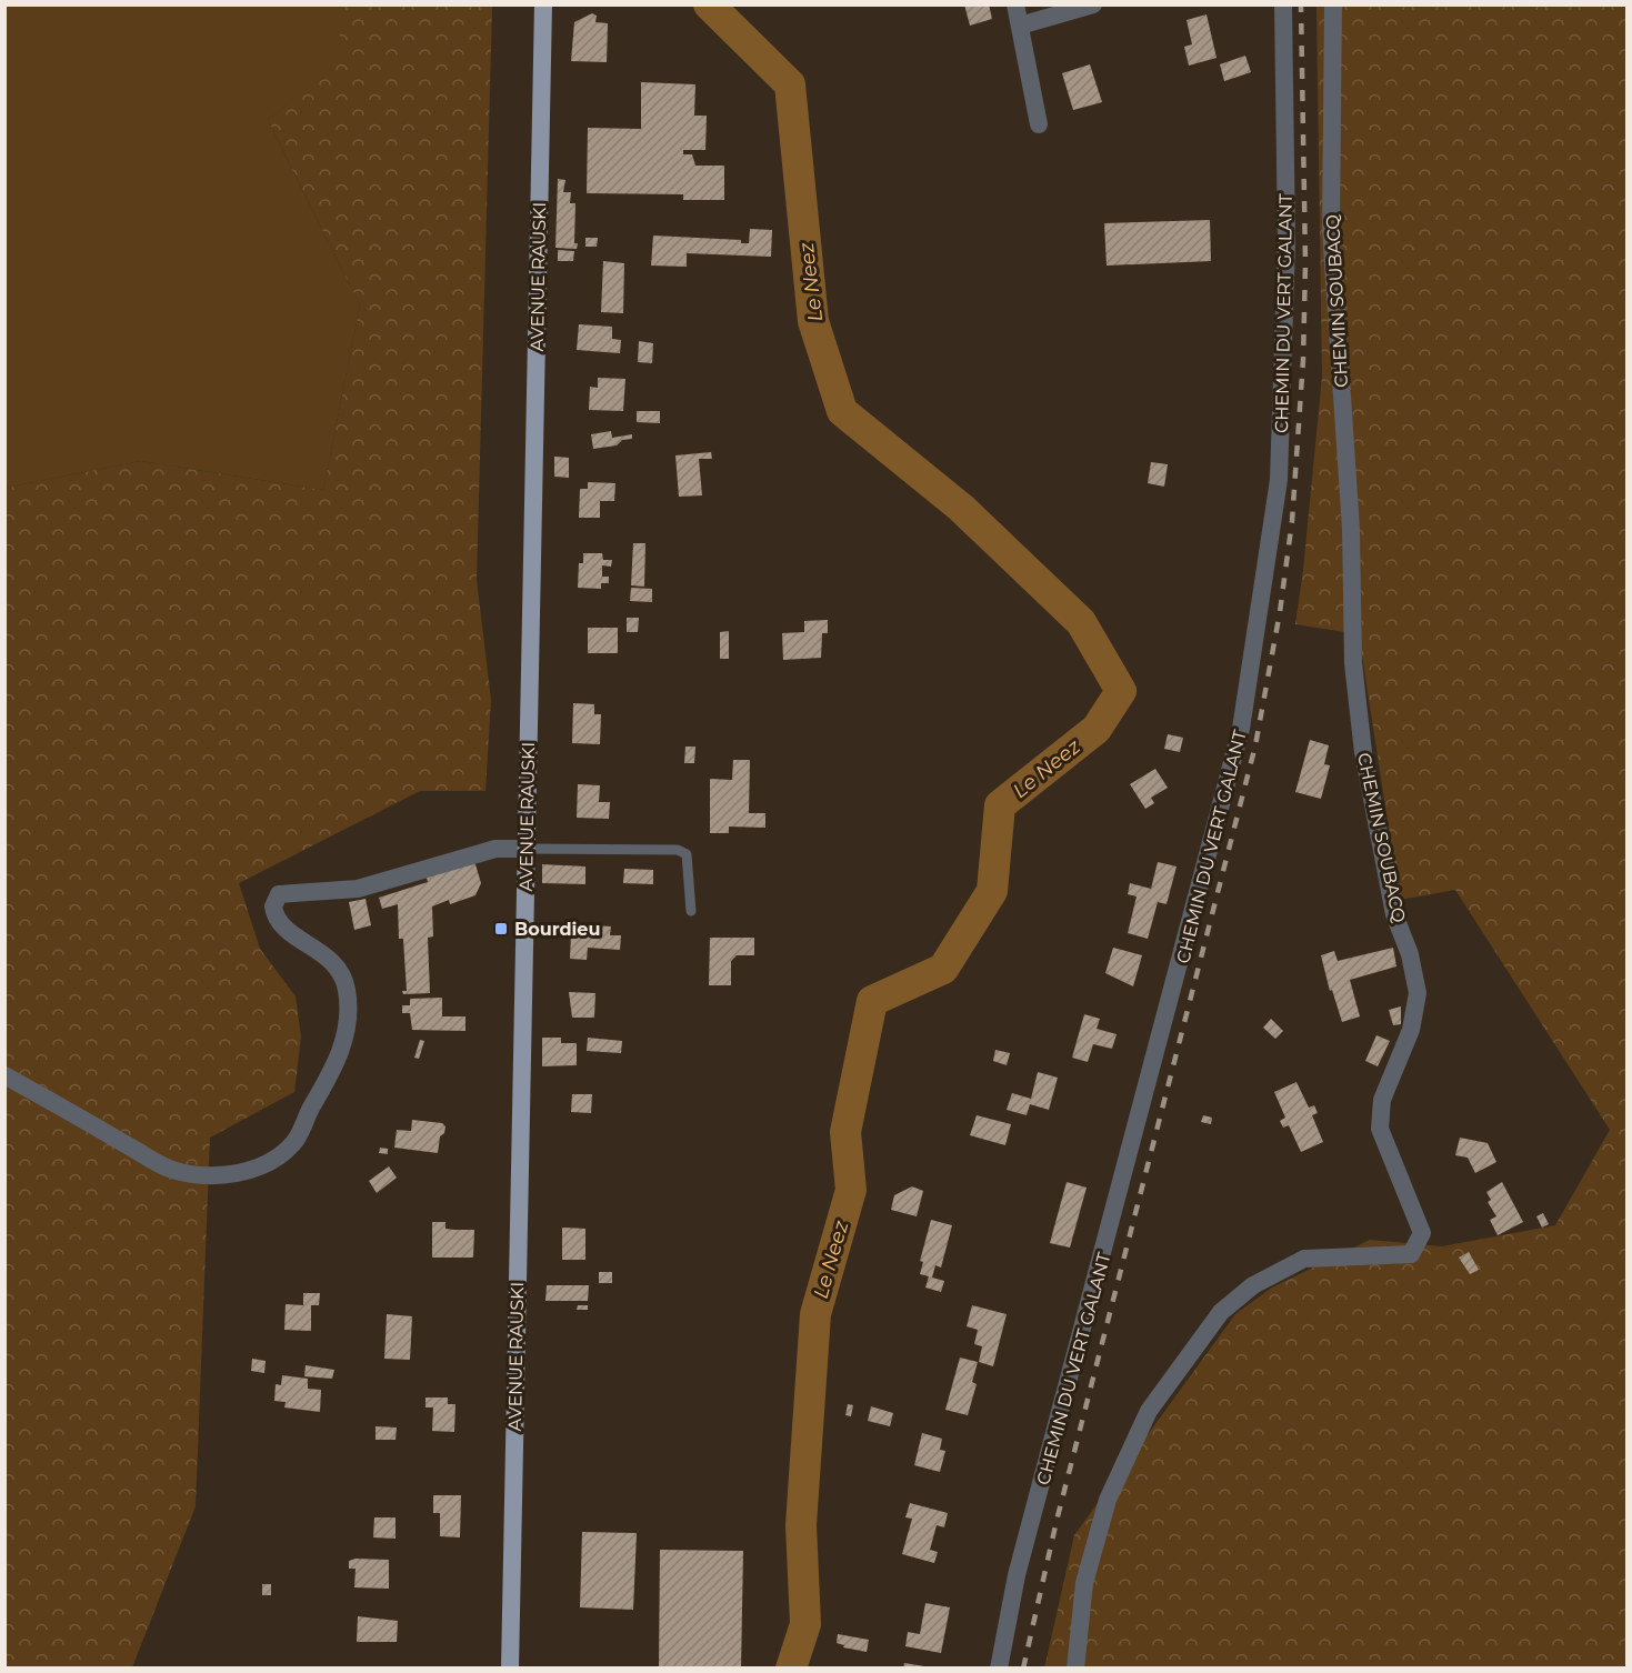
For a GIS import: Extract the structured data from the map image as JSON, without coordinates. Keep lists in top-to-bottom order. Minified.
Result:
{"streets":{"main road":["AVENUE RAUSKI"],"street":["CHEMIN SOUBACQ","CHEMIN DU VERT GALANT"]},"water":["Le Neez"],"places":{"transit":["Bourdieu"]}}
